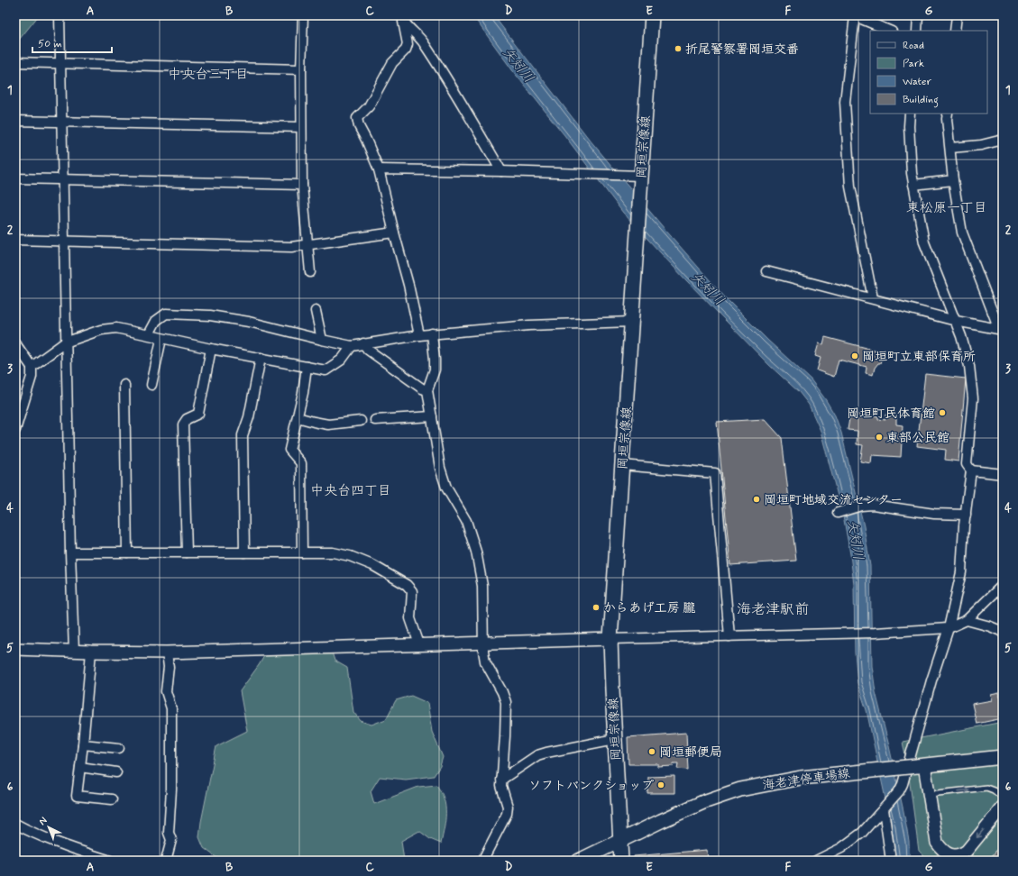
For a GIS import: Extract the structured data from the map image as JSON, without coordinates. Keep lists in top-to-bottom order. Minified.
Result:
{"streets":{"main road":["岡垣宗像線","海老津停車場線"]},"crossings":[["岡垣宗像線","海老津停車場線"]],"districts":["中央台三丁目","東松原一丁目","中央台四丁目","海老津駅前"],"water":["矢矧川"],"places":["折尾警察署岡垣交番","岡垣町立東部保育所","岡垣町民体育館","東部公民館","岡垣町地域交流センター","からあげ工房 朧","岡垣郵便局","ソフトバンクショップ"],"legend":["Road","Park","Water","Building"],"scale_bar":"50 m","north":"top left","grid":{"columns":["A","B","C","D","E","F","G"],"rows":["1","2","3","4","5","6"]}}
